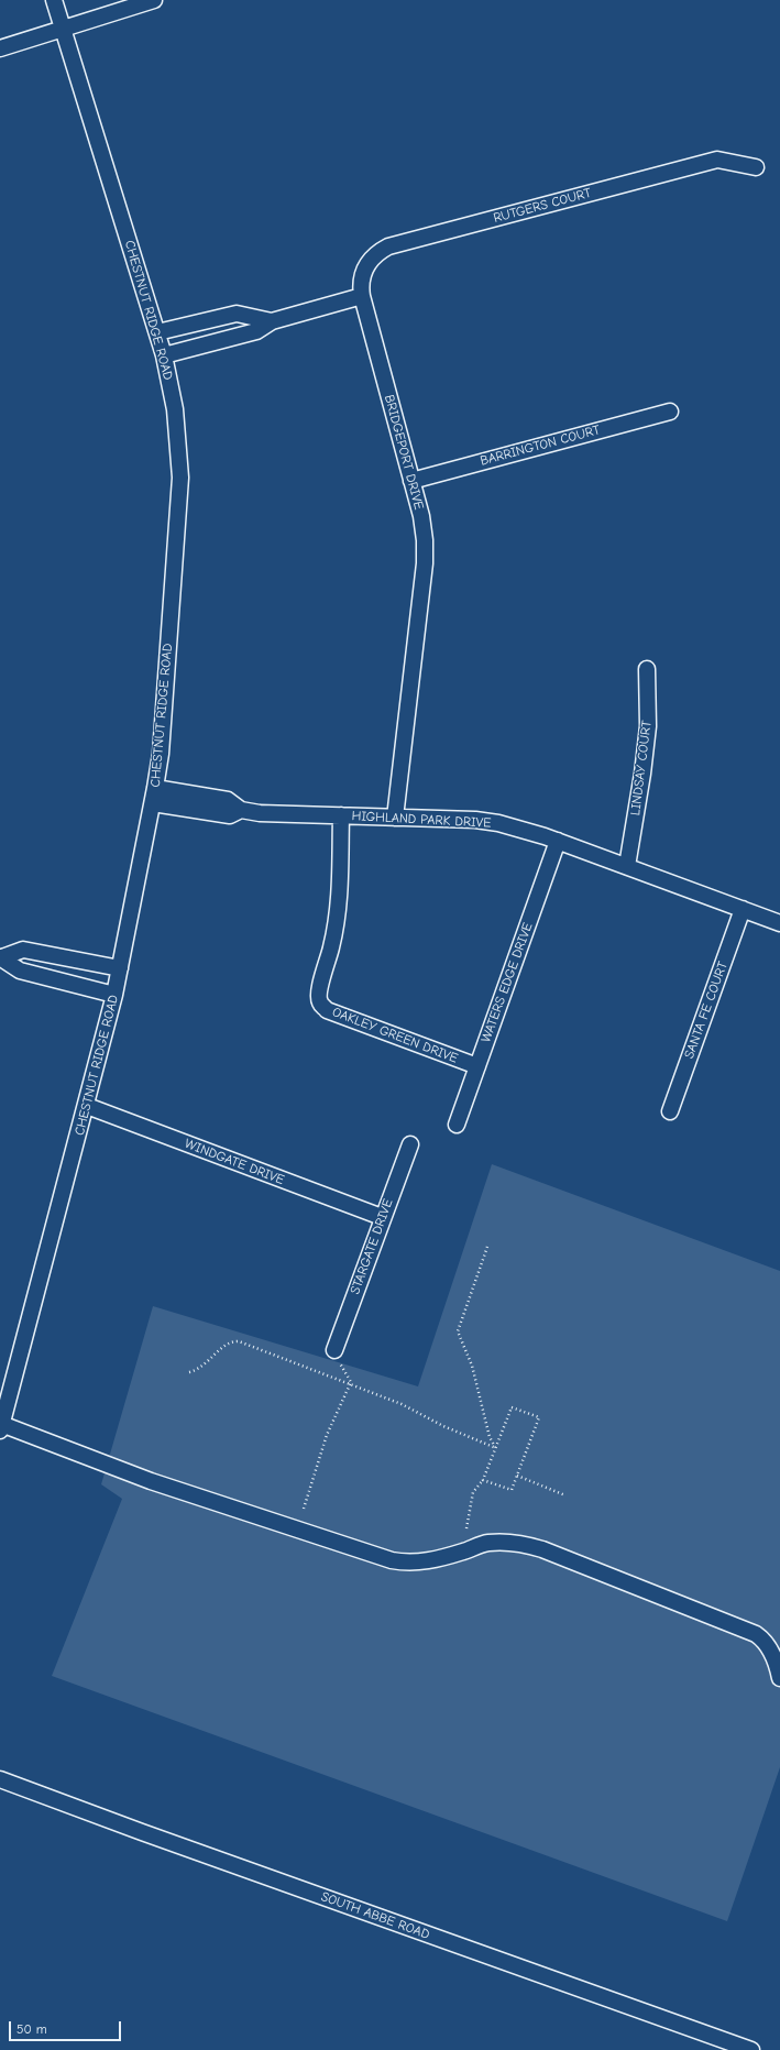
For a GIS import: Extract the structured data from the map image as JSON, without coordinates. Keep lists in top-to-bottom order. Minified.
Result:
{"streets":{"street":["RUTGERS COURT","CHESTNUT RIDGE ROAD","BARRINGTON COURT","BRIDGEPORT DRIVE","LINDSAY COURT","HIGHLAND PARK DRIVE","WATERS EDGE DRIVE","SANTA FE COURT","OAKLEY GREEN DRIVE","WINDGATE DRIVE","STARGATE DRIVE","SOUTH ABBE ROAD"]},"crossings":[["RUTGERS COURT","BRIDGEPORT DRIVE"],["CHESTNUT RIDGE ROAD","HIGHLAND PARK DRIVE"],["CHESTNUT RIDGE ROAD","WINDGATE DRIVE"],["BARRINGTON COURT","BRIDGEPORT DRIVE"],["BRIDGEPORT DRIVE","HIGHLAND PARK DRIVE"],["LINDSAY COURT","HIGHLAND PARK DRIVE"],["HIGHLAND PARK DRIVE","WATERS EDGE DRIVE"],["HIGHLAND PARK DRIVE","SANTA FE COURT"],["HIGHLAND PARK DRIVE","OAKLEY GREEN DRIVE"],["WATERS EDGE DRIVE","OAKLEY GREEN DRIVE"],["WINDGATE DRIVE","STARGATE DRIVE"]],"scale_bar":"50 m"}
